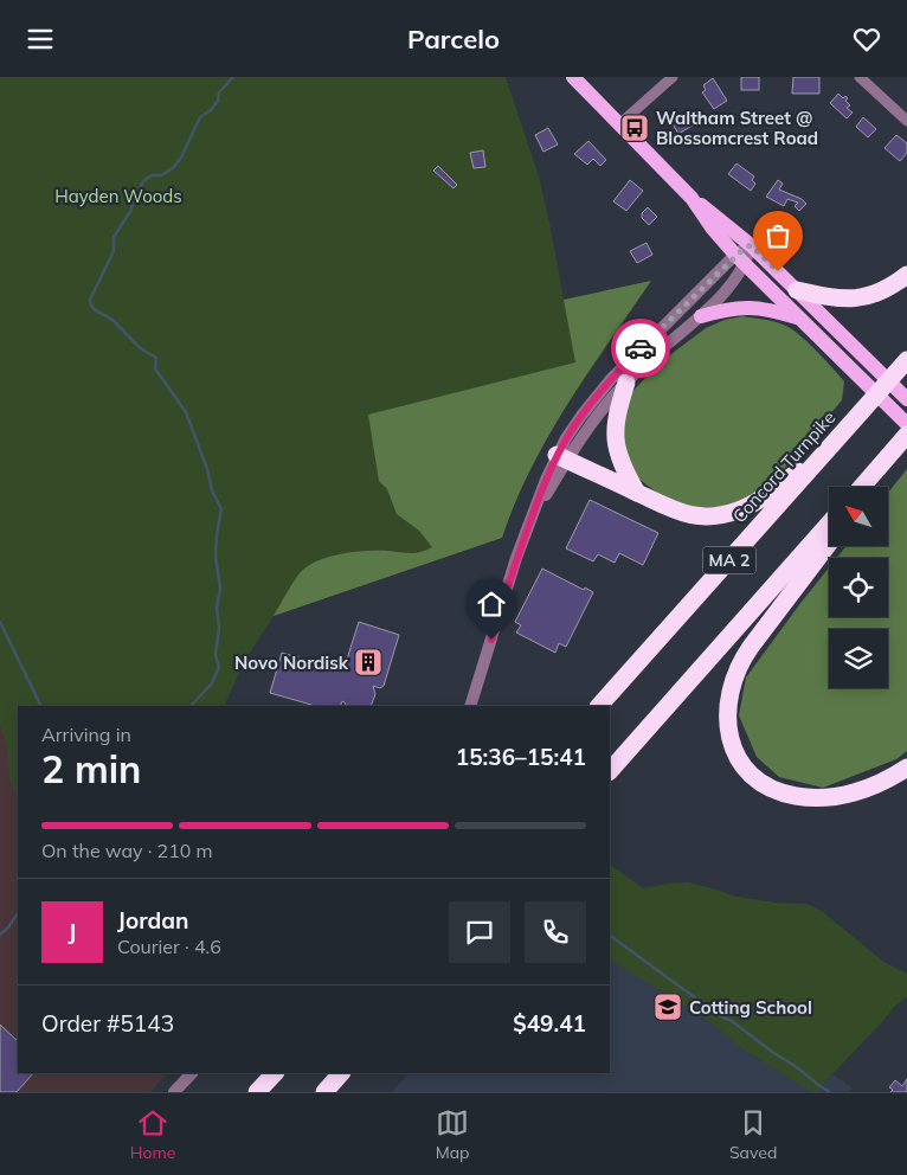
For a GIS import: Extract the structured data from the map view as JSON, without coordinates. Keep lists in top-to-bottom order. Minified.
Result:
{"streets":{"highway":["Concord Turnpike","MA 2"]},"parks":["Hayden Woods"],"places":{"bus stop":["Waltham Street @ Blossomcrest Road"],"building":["Novo Nordisk"],"school or university":["Cotting School"]},"north":"top left","page":{"header":"Parcelo","heading":["2 min","Arriving in","15:36–15:41"],"panel":["Jordan","Courier · 4.6","Order #5143","$49.41"],"bar":"On the way · 210 m","round":"J","tabs":["Home","Map","Saved"]}}
